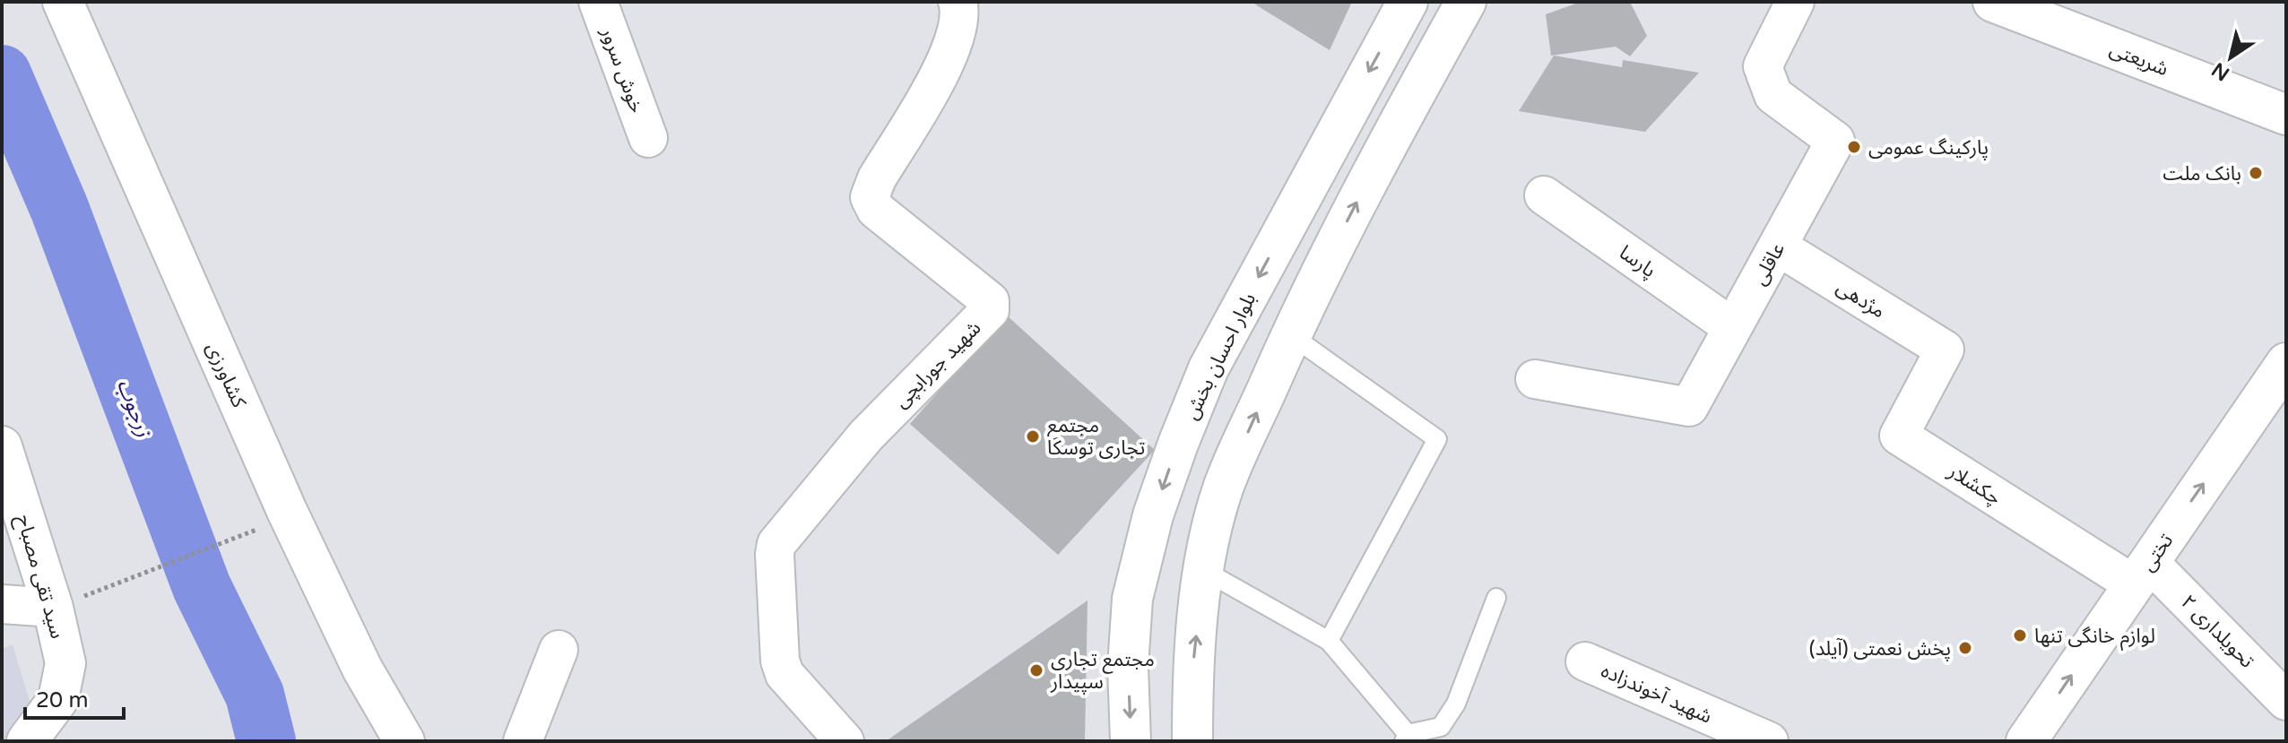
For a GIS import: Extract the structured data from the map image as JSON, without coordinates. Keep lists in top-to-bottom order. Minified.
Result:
{"streets":{"main road":["شریعتی","بلوار احسان بخش","کشاورزی","تختی","سید تقی مصباح"],"street":["خوش سرور","پارسا","عاقلی","مژدهی","شهید جورابچی","چکشلار","تحویلداری ۲","شهید آخوندزاده"]},"crossings":[["پارسا","عاقلی"],["عاقلی","مژدهی"],["مژدهی","چکشلار"],["چکشلار","تختی"],["چکشلار","تحویلداری ۲"],["تختی","تحویلداری ۲"]],"one_way":["تختی"],"water":["زرجوب"],"places":["پارکینگ عمومی","بانک ملت","مجتمع تجاری توسکا","لوازم خانگی تنها","پخش نعمتی (آیلد)","مجتمع تجاری سپیدار"],"scale_bar":"20 m","north":"bottom left"}
